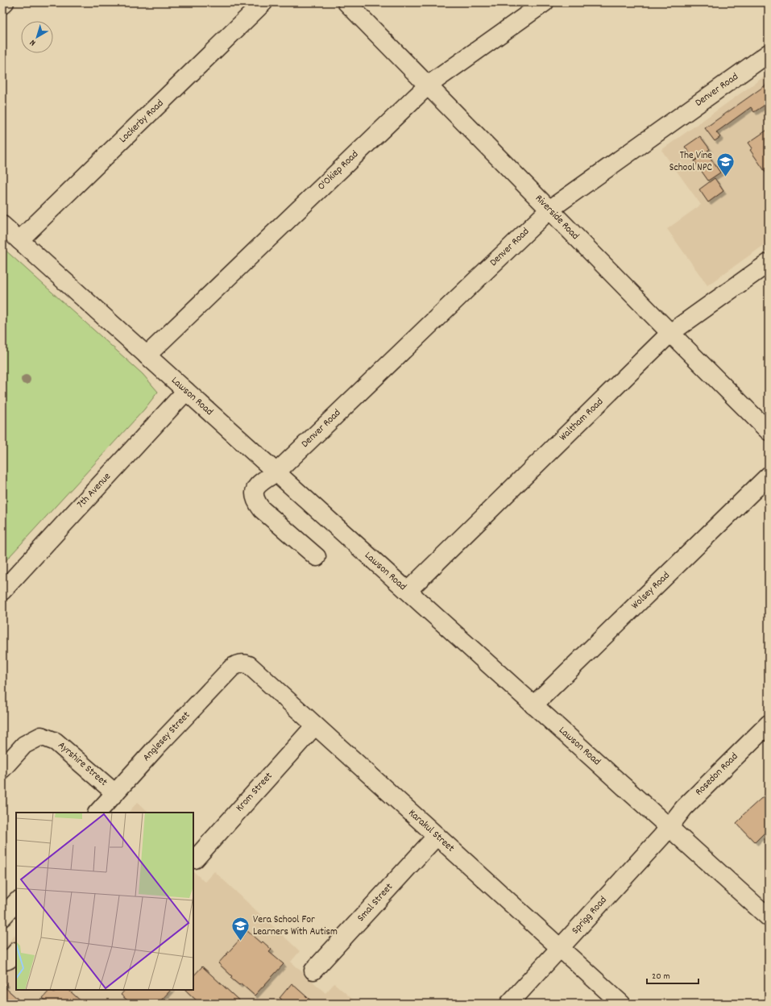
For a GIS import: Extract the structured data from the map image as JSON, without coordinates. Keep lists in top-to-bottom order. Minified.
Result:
{"streets":{"street":["Denver Road","Lockerby Road","O'Okiep Road","Riverside Road","Lawson Road","Waltham Road","7th Avenue","Wolsey Road","Anglesey Street","Ayrshire Street","Rosedon Road","Krom Street","Karakul Street","Smal Street","Sprigg Road"]},"crossings":[["Denver Road","Riverside Road"],["Denver Road","Lawson Road"],["Lockerby Road","Lawson Road"],["O'Okiep Road","Riverside Road"],["O'Okiep Road","Lawson Road"],["Riverside Road","Waltham Road"],["Lawson Road","Waltham Road"],["Lawson Road","7th Avenue"],["Lawson Road","Wolsey Road"],["Lawson Road","Rosedon Road"],["Lawson Road","Sprigg Road"],["Anglesey Street","Ayrshire Street"],["Anglesey Street","Karakul Street"],["Rosedon Road","Sprigg Road"],["Krom Street","Karakul Street"],["Karakul Street","Smal Street"],["Karakul Street","Sprigg Road"]],"places":{"school or university":["The Vine School NPC","Vera School For Learners With Autism"]},"scale_bar":"20 m","north":"bottom left"}
